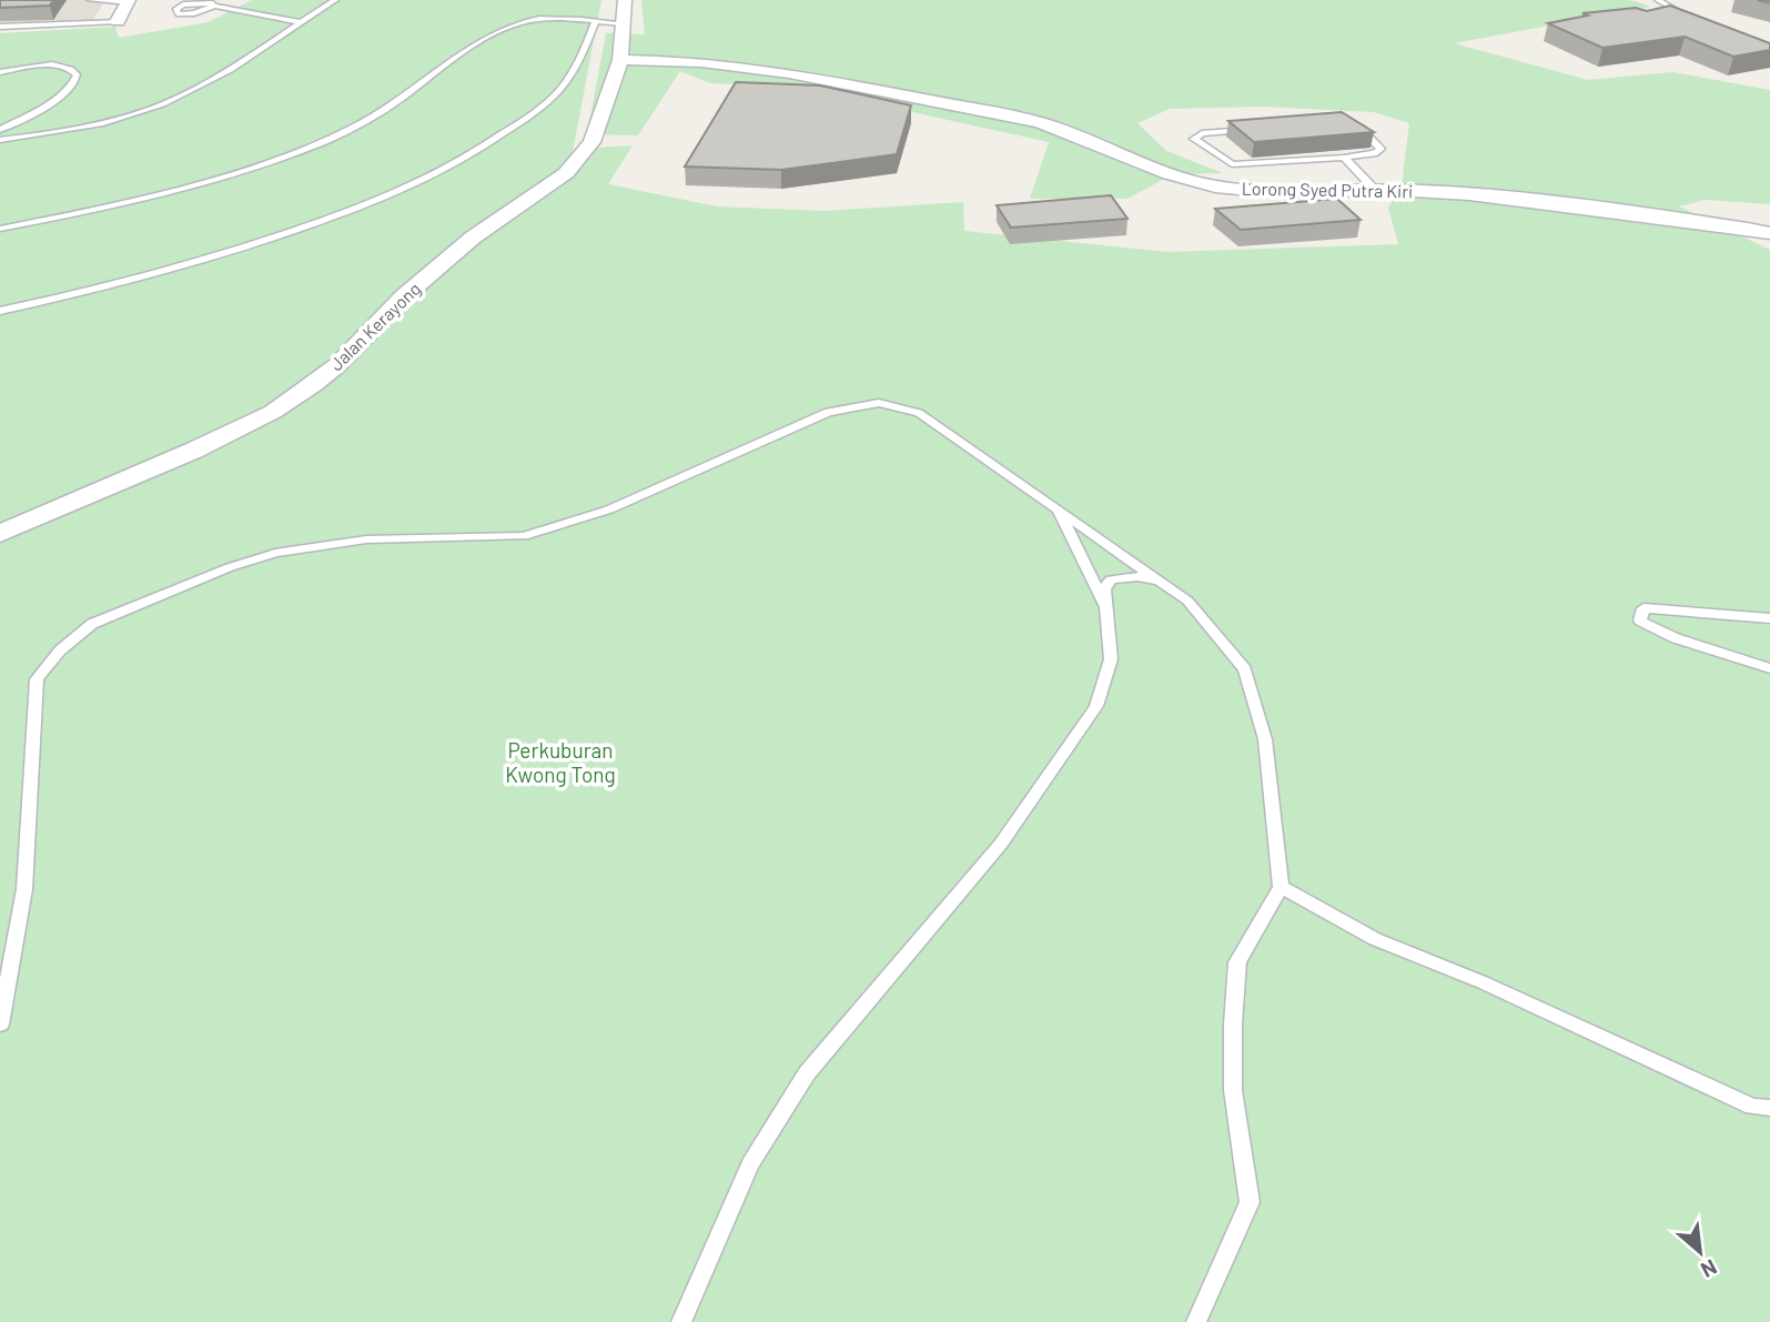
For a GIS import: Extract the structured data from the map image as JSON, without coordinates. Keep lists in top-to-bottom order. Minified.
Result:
{"streets":{"street":["Lorong Syed Putra Kiri","Jalan Kerayong"]},"crossings":[["Lorong Syed Putra Kiri","Jalan Kerayong"]],"parks":["Perkuburan Kwong Tong"],"north":"bottom right"}
